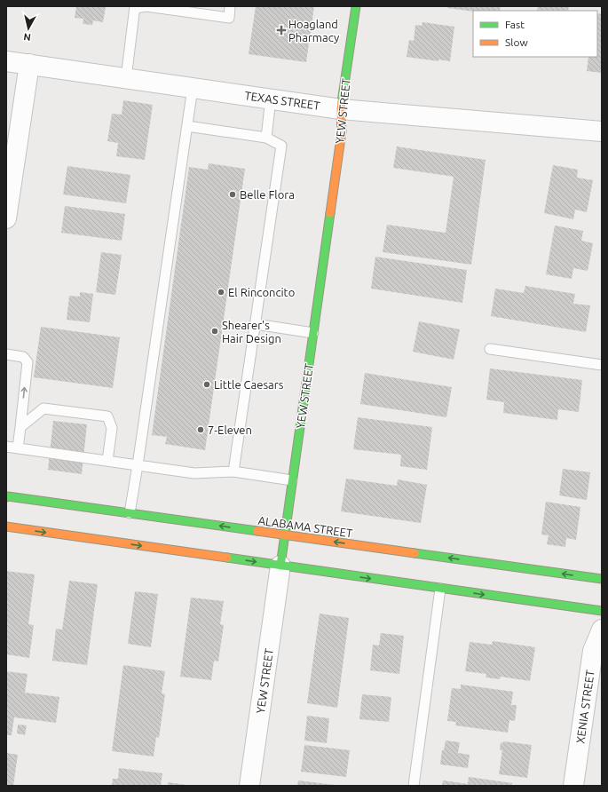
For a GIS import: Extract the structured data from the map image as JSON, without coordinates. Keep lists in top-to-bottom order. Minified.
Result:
{"streets":{"main road":["YEW STREET","ALABAMA STREET"],"street":["TEXAS STREET","XENIA STREET"]},"crossings":[["TEXAS STREET","YEW STREET"],["YEW STREET","ALABAMA STREET"]],"places":{"health":["Hoagland Pharmacy"],"other":["Belle Flora","El Rinconcito","Shearer's Hair Design","Little Caesars","7-Eleven"]},"legend":["Fast","Slow"],"north":"bottom"}
